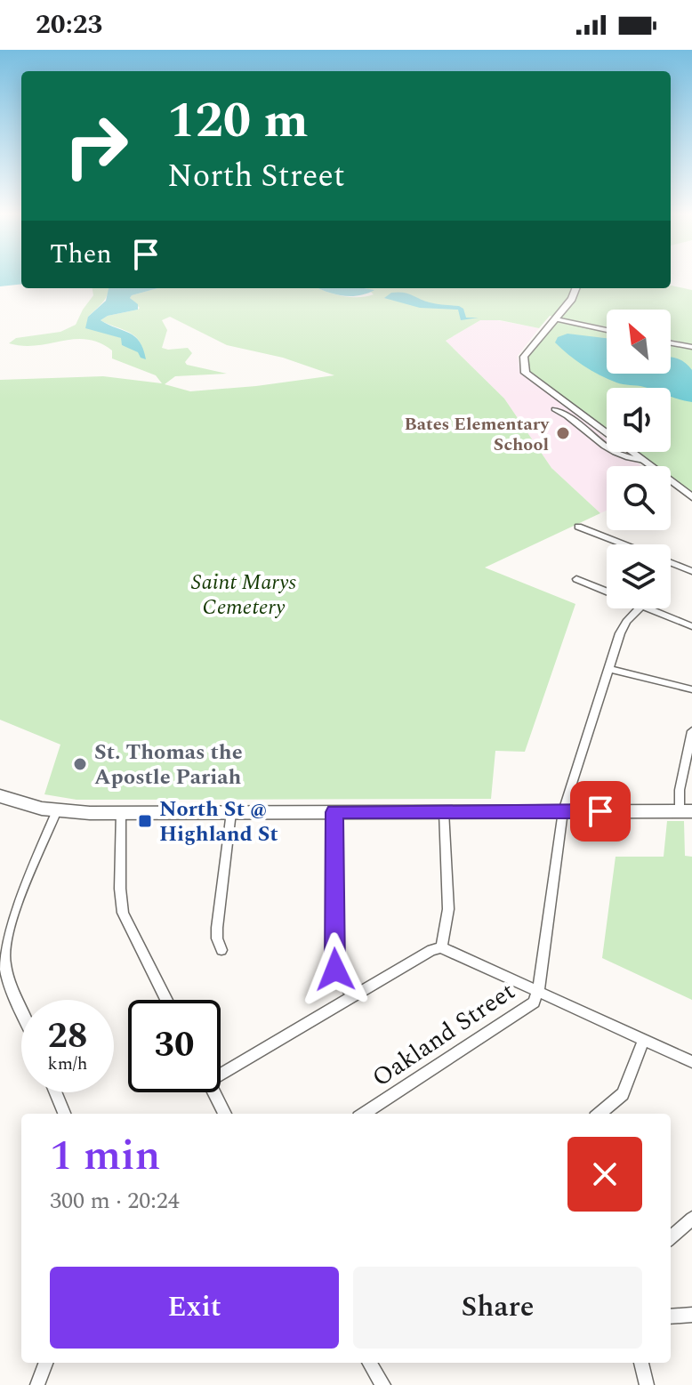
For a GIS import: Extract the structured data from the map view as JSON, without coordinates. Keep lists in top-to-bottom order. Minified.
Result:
{"streets":{"street":["Oakland Street"]},"parks":["Saint Marys Cemetery"],"places":{"other":["Bates Elementary School","St. Thomas the Apostle Pariah"],"transit":["North St @ Highland St"]},"north":"top left","page":{"status":"20:23","turn":["120 m","North Street"],"then":"Then","speed":"28 km/h","limit":"30","heading":["1 min","300 m · 20:24"],"buttons":["Exit","Share"]}}
